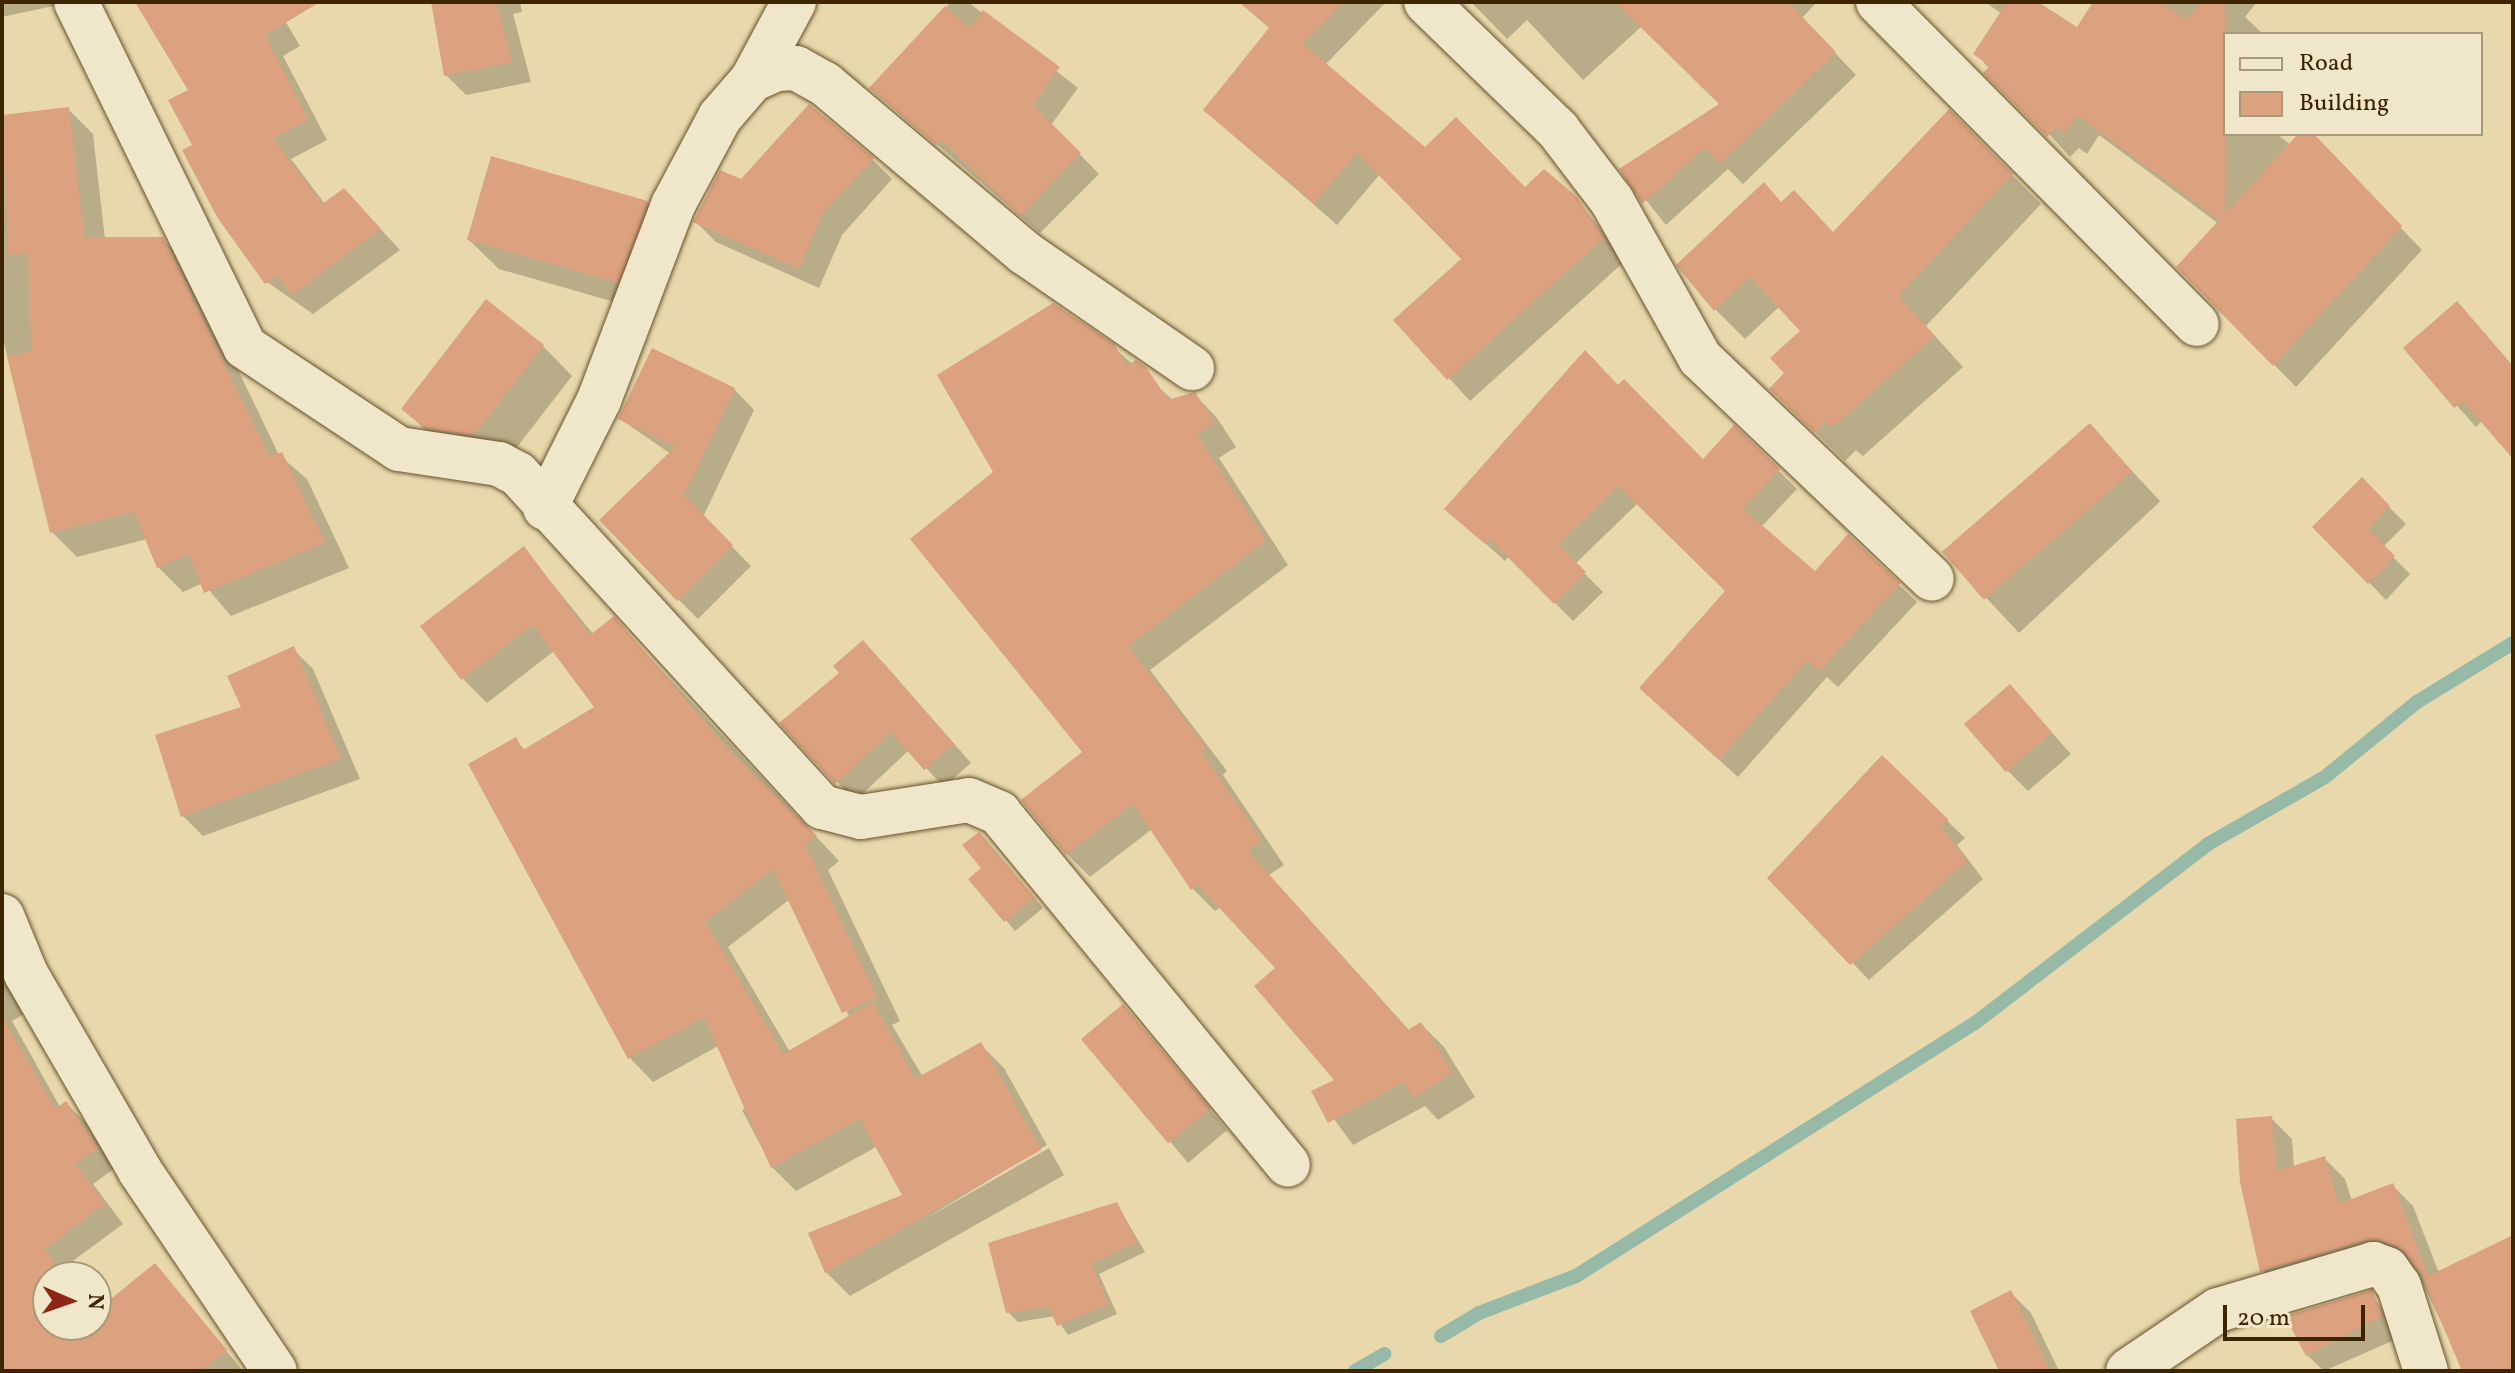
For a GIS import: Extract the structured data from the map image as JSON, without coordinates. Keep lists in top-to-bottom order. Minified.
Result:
{"legend":["Road","Building"],"scale_bar":"20 m","north":"right"}
